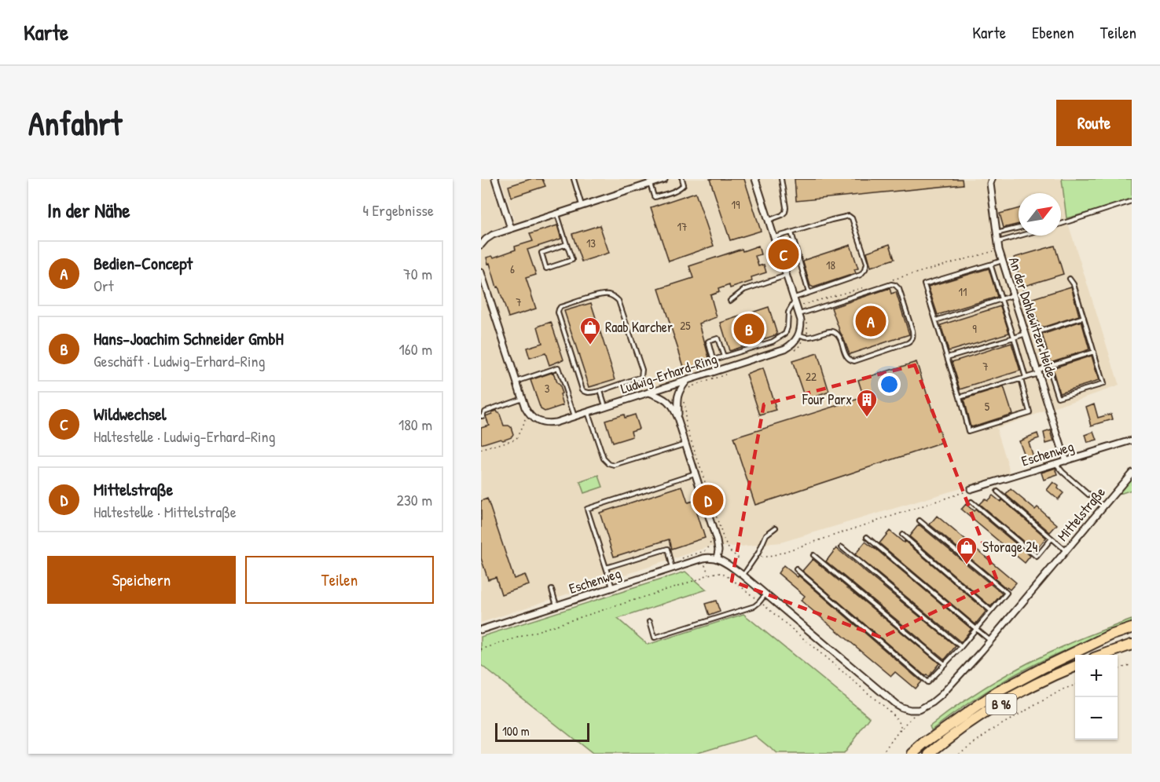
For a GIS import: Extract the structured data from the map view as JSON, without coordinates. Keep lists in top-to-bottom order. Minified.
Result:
{"streets":{"highway":["B 96"],"street":["An der Dahlewitzer Heide","Ludwig-Erhard-Ring","Eschenweg","Mittelstraße"]},"crossings":[["An der Dahlewitzer Heide","Eschenweg"]],"places":{"shop":["Raab Karcher","Storage 24"],"building":["Four Parx"]},"house_numbers":["19","17","13","18","6","11","7","25","9","7","22","3","5"],"scale_bar":"100 m","north":"top right","page":{"header":"Karte","nav":["Karte","Ebenen","Teilen"],"buttons":["Route",["Speichern","Teilen"]],"title":"Anfahrt","heading":["In der Nähe","4 Ergebnisse"],"pins":["C","A","B","D"],"list":[{"mark":"A","name":"Bedien-Concept","note":"Ort","value":"70 m"},{"mark":"B","name":"Hans-Joachim Schneider GmbH","note":"Geschäft · Ludwig-Erhard-Ring","value":"160 m"},{"mark":"C","name":"Wildwechsel","note":"Haltestelle · Ludwig-Erhard-Ring","value":"180 m"},{"mark":"D","name":"Mittelstraße","note":"Haltestelle · Mittelstraße","value":"230 m"}],"map_buttons":["+","−"],"scale":"100 m"}}
